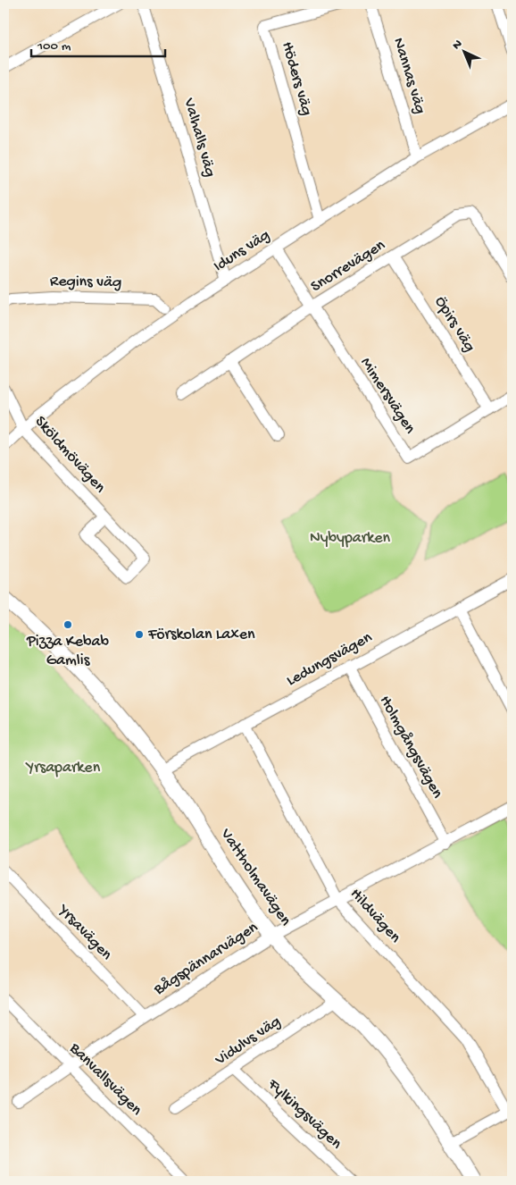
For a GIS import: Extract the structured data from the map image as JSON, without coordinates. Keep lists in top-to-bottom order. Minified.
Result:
{"streets":{"main road":["Vattholmavägen"],"street":["Nannas väg","Höders väg","Valhalls väg","Iduns väg","Snorrevägen","Regins väg","Öpirs väg","Mimersvägen","Sköldmövägen","Ledungsvägen","Holmgångsvägen","Hildvägen","Yrsavägen","Bågspännarvägen","Vidulvs väg","Banvallsvägen","Fylkingsvägen"]},"crossings":[["Nannas väg","Iduns väg"],["Höders väg","Iduns väg"],["Valhalls väg","Iduns väg"],["Iduns väg","Mimersvägen"],["Iduns väg","Sköldmövägen"],["Snorrevägen","Öpirs väg"],["Snorrevägen","Mimersvägen"],["Öpirs väg","Mimersvägen"],["Ledungsvägen","Holmgångsvägen"],["Ledungsvägen","Vattholmavägen"],["Ledungsvägen","Hildvägen"],["Holmgångsvägen","Bågspännarvägen"],["Vattholmavägen","Bågspännarvägen"],["Vattholmavägen","Vidulvs väg"],["Hildvägen","Bågspännarvägen"],["Yrsavägen","Bågspännarvägen"],["Bågspännarvägen","Banvallsvägen"],["Vidulvs väg","Fylkingsvägen"]],"parks":["Nybyparken","Yrsaparken"],"places":["Pizza Kebab Gamlis","Förskolan Laxen"],"scale_bar":"100 m","north":"top left"}
